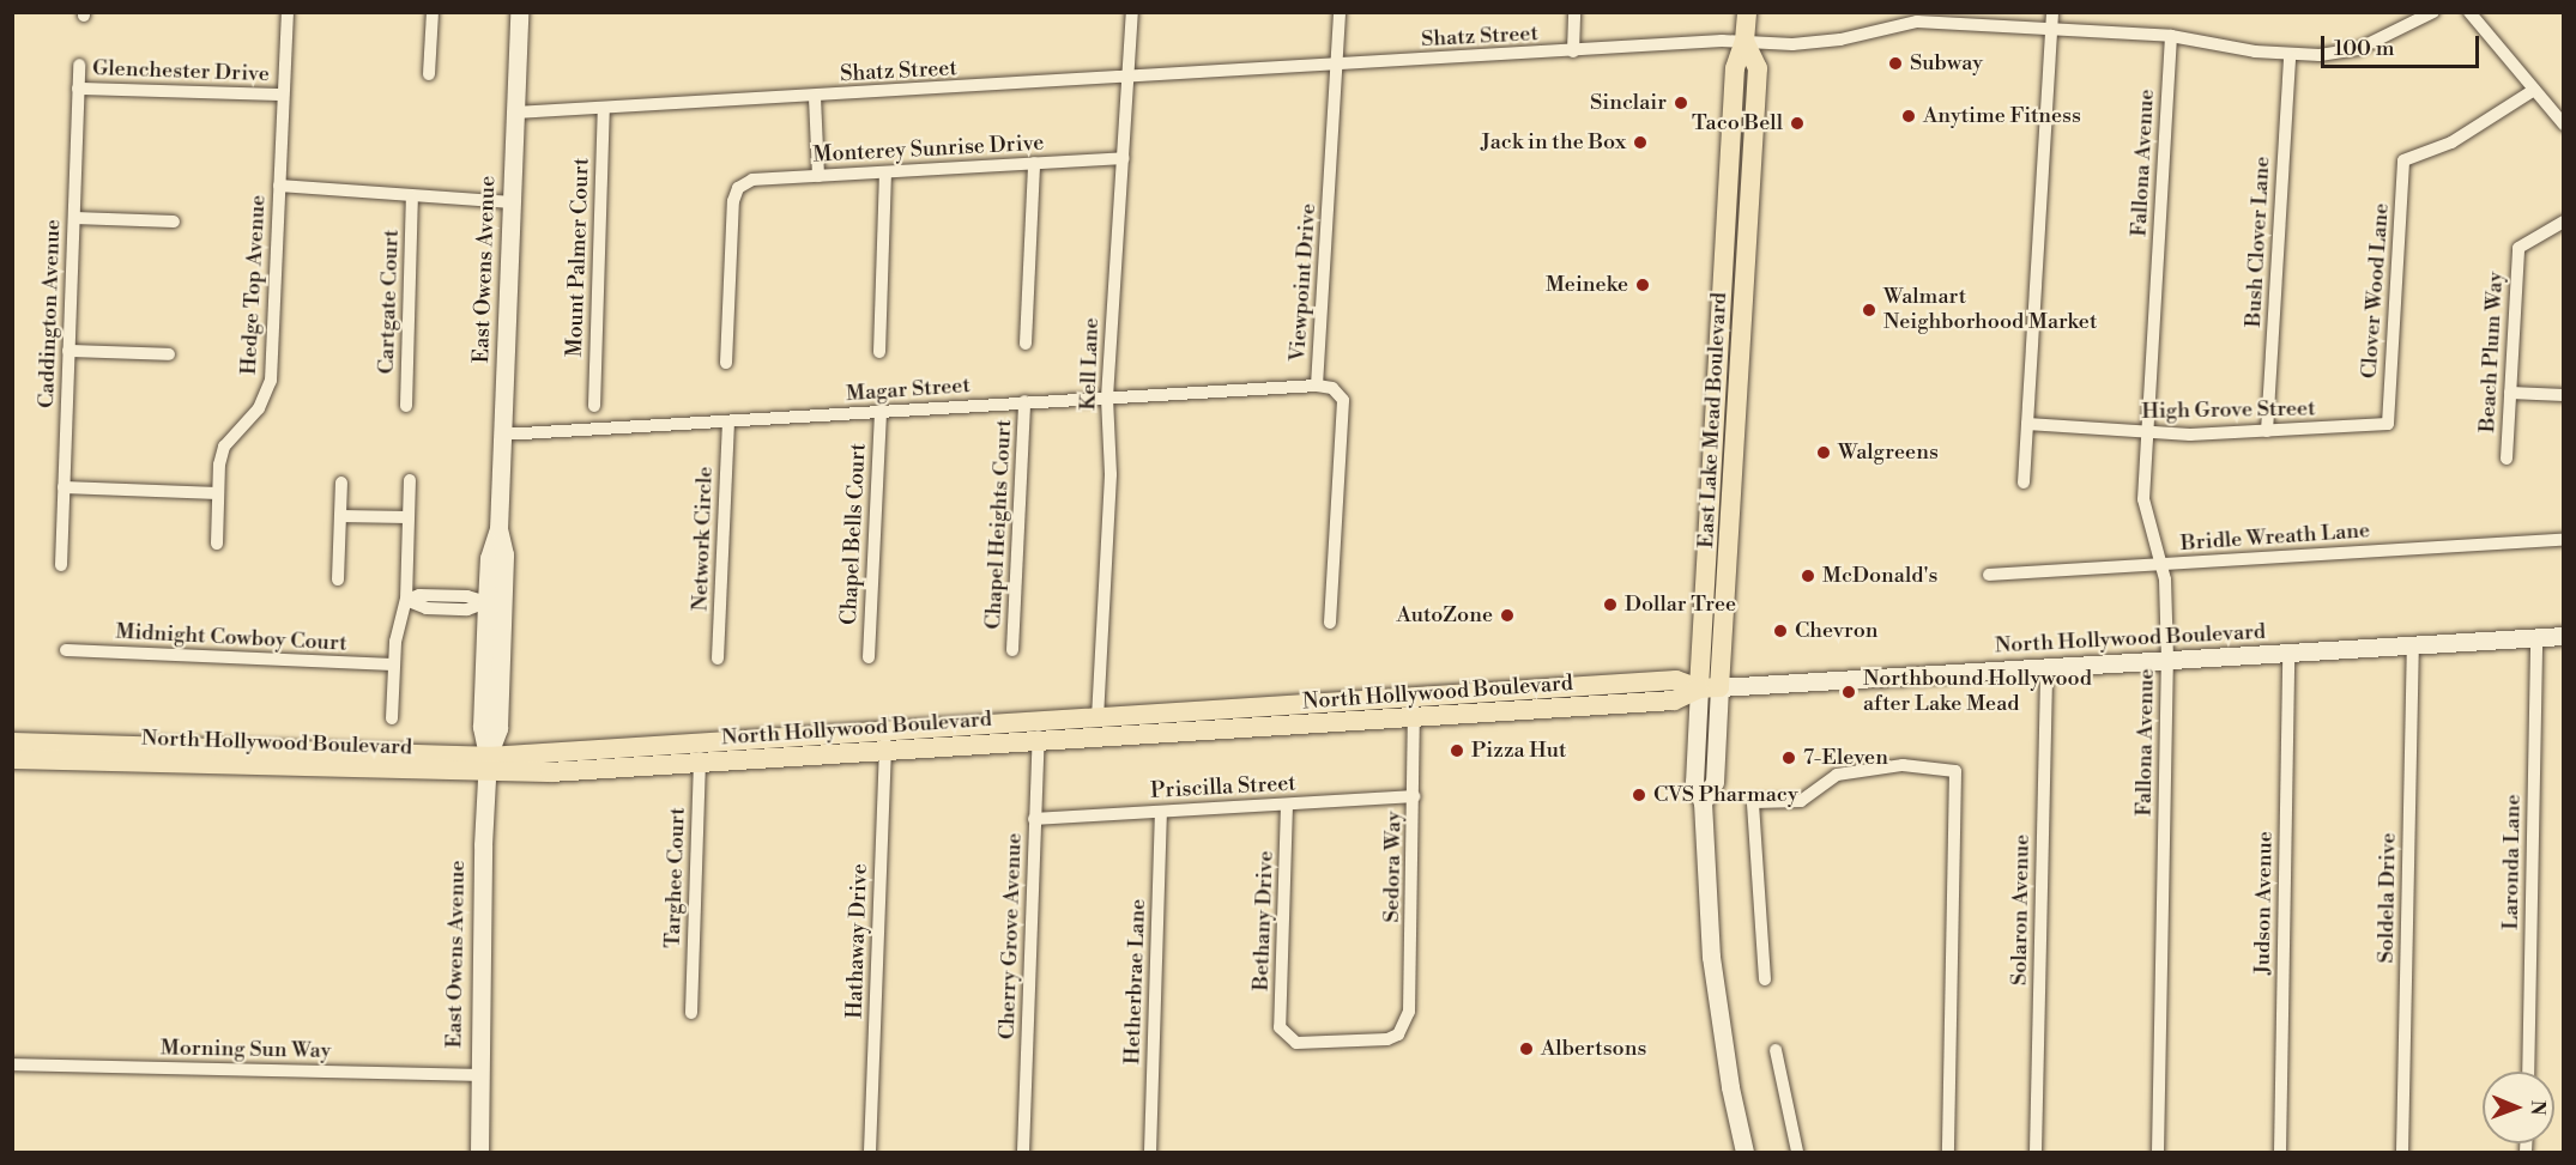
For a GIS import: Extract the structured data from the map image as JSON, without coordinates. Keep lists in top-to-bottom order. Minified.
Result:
{"streets":{"main road":["East Owens Avenue","East Lake Mead Boulevard","North Hollywood Boulevard"],"street":["Shatz Street","Glenchester Drive","Monterey Sunrise Drive","Fallona Avenue","Bush Clover Lane","Mount Palmer Court","Viewpoint Drive","Hedge Top Avenue","Clover Wood Lane","Cartgate Court","Caddington Avenue","Beach Plum Way","Kell Lane","Magar Street","High Grove Street","Chapel Heights Court","Chapel Bells Court","Bridle Wreath Lane","Network Circle","Midnight Cowboy Court","Priscilla Street","Laronda Lane","Sedora Way","Targhee Court","Soldela Drive","Judson Avenue","Solaron Avenue","Bethany Drive","Cherry Grove Avenue","Hathaway Drive","Hetherbrae Lane","Morning Sun Way"]},"crossings":[["Shatz Street","Fallona Avenue"],["Shatz Street","Bush Clover Lane"],["Shatz Street","Mount Palmer Court"],["Shatz Street","East Owens Avenue"],["Shatz Street","Viewpoint Drive"],["Shatz Street","Kell Lane"],["Shatz Street","East Lake Mead Boulevard"],["Glenchester Drive","Hedge Top Avenue"],["Glenchester Drive","Caddington Avenue"],["Monterey Sunrise Drive","Kell Lane"],["Fallona Avenue","High Grove Street"],["Fallona Avenue","Bridle Wreath Lane"],["Fallona Avenue","North Hollywood Boulevard"],["Bush Clover Lane","High Grove Street"],["East Owens Avenue","Magar Street"],["East Owens Avenue","North Hollywood Boulevard"],["East Owens Avenue","Morning Sun Way"],["Viewpoint Drive","Magar Street"],["Clover Wood Lane","High Grove Street"],["Kell Lane","Magar Street"],["Kell Lane","North Hollywood Boulevard"],["Magar Street","Chapel Heights Court"],["Magar Street","Chapel Bells Court"],["Magar Street","Network Circle"],["East Lake Mead Boulevard","North Hollywood Boulevard"],["North Hollywood Boulevard","Laronda Lane"],["North Hollywood Boulevard","Sedora Way"],["North Hollywood Boulevard","Targhee Court"],["North Hollywood Boulevard","Soldela Drive"],["North Hollywood Boulevard","Judson Avenue"],["North Hollywood Boulevard","Solaron Avenue"],["North Hollywood Boulevard","Cherry Grove Avenue"],["North Hollywood Boulevard","Hathaway Drive"],["Priscilla Street","Sedora Way"],["Priscilla Street","Bethany Drive"],["Priscilla Street","Cherry Grove Avenue"],["Priscilla Street","Hetherbrae Lane"],["Sedora Way","Bethany Drive"]],"places":["Subway","Sinclair","Anytime Fitness","Taco Bell","Jack in the Box","Meineke","Walmart Neighborhood Market","Walgreens","McDonald's","Dollar Tree","AutoZone","Chevron","Northbound Hollywood after Lake Mead","Pizza Hut","7-Eleven","CVS Pharmacy","Albertsons"],"scale_bar":"100 m","north":"right"}
